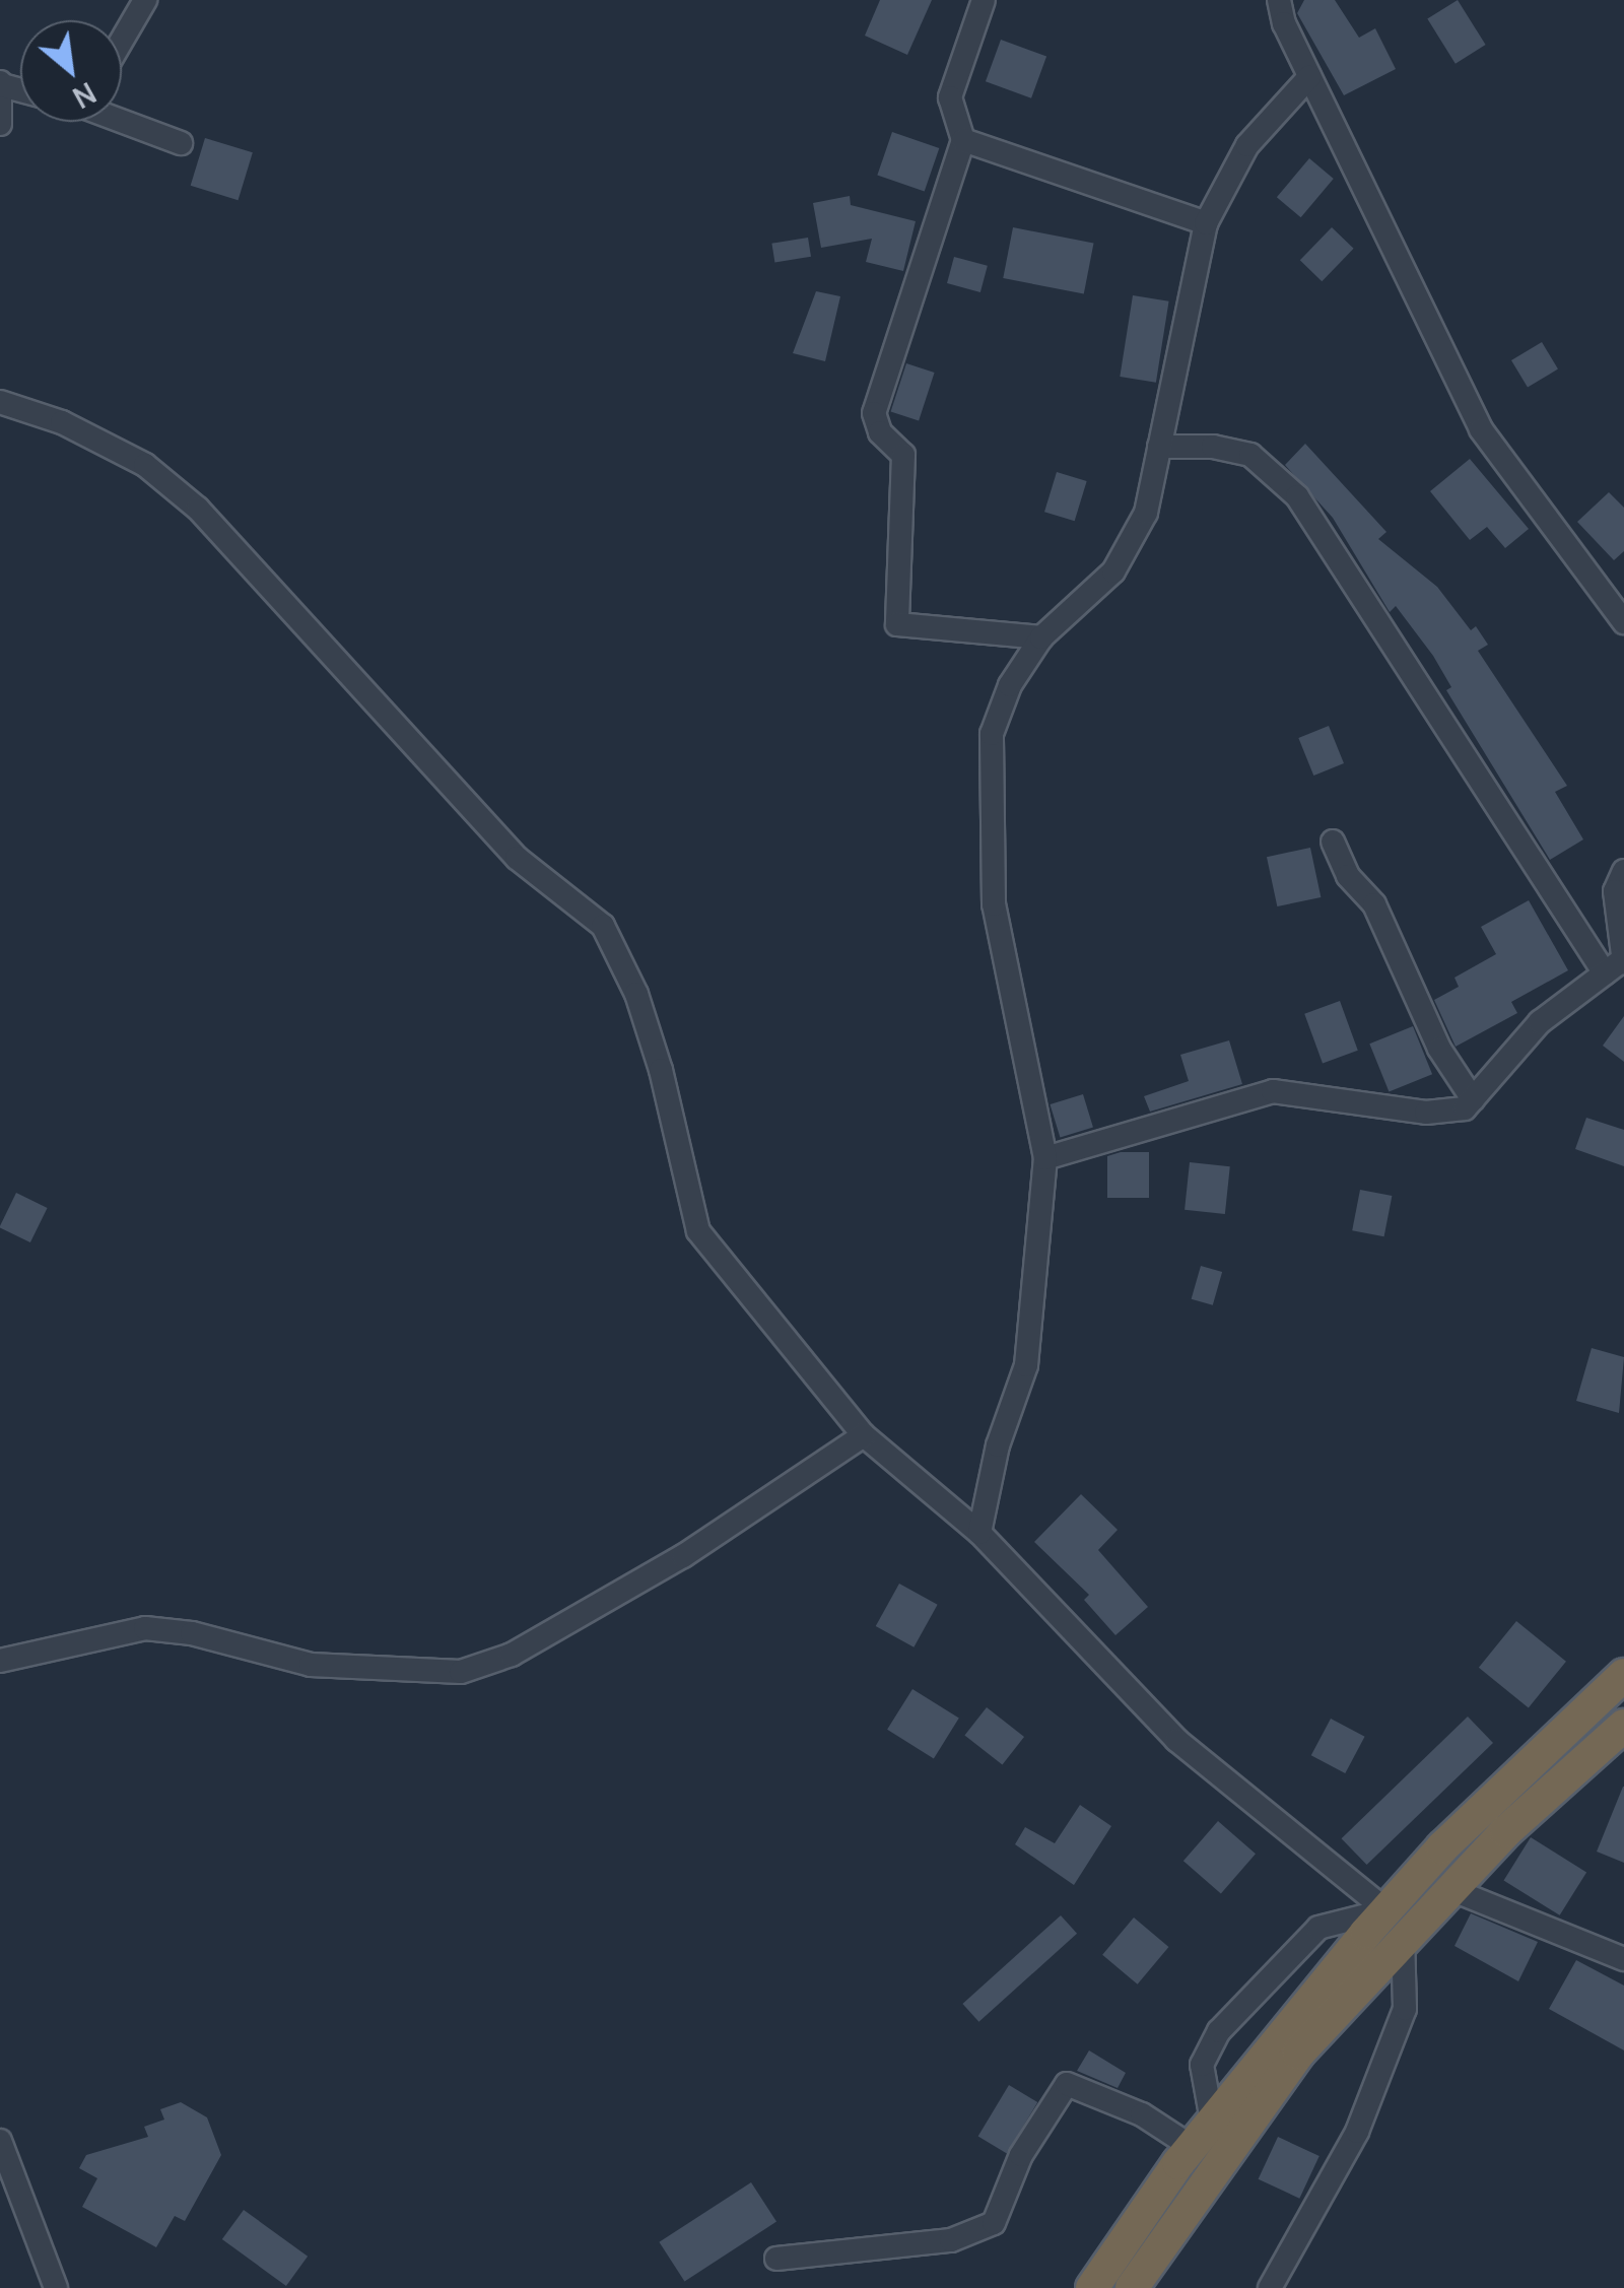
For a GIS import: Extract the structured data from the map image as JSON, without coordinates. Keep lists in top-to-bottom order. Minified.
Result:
{"north":"bottom right"}
